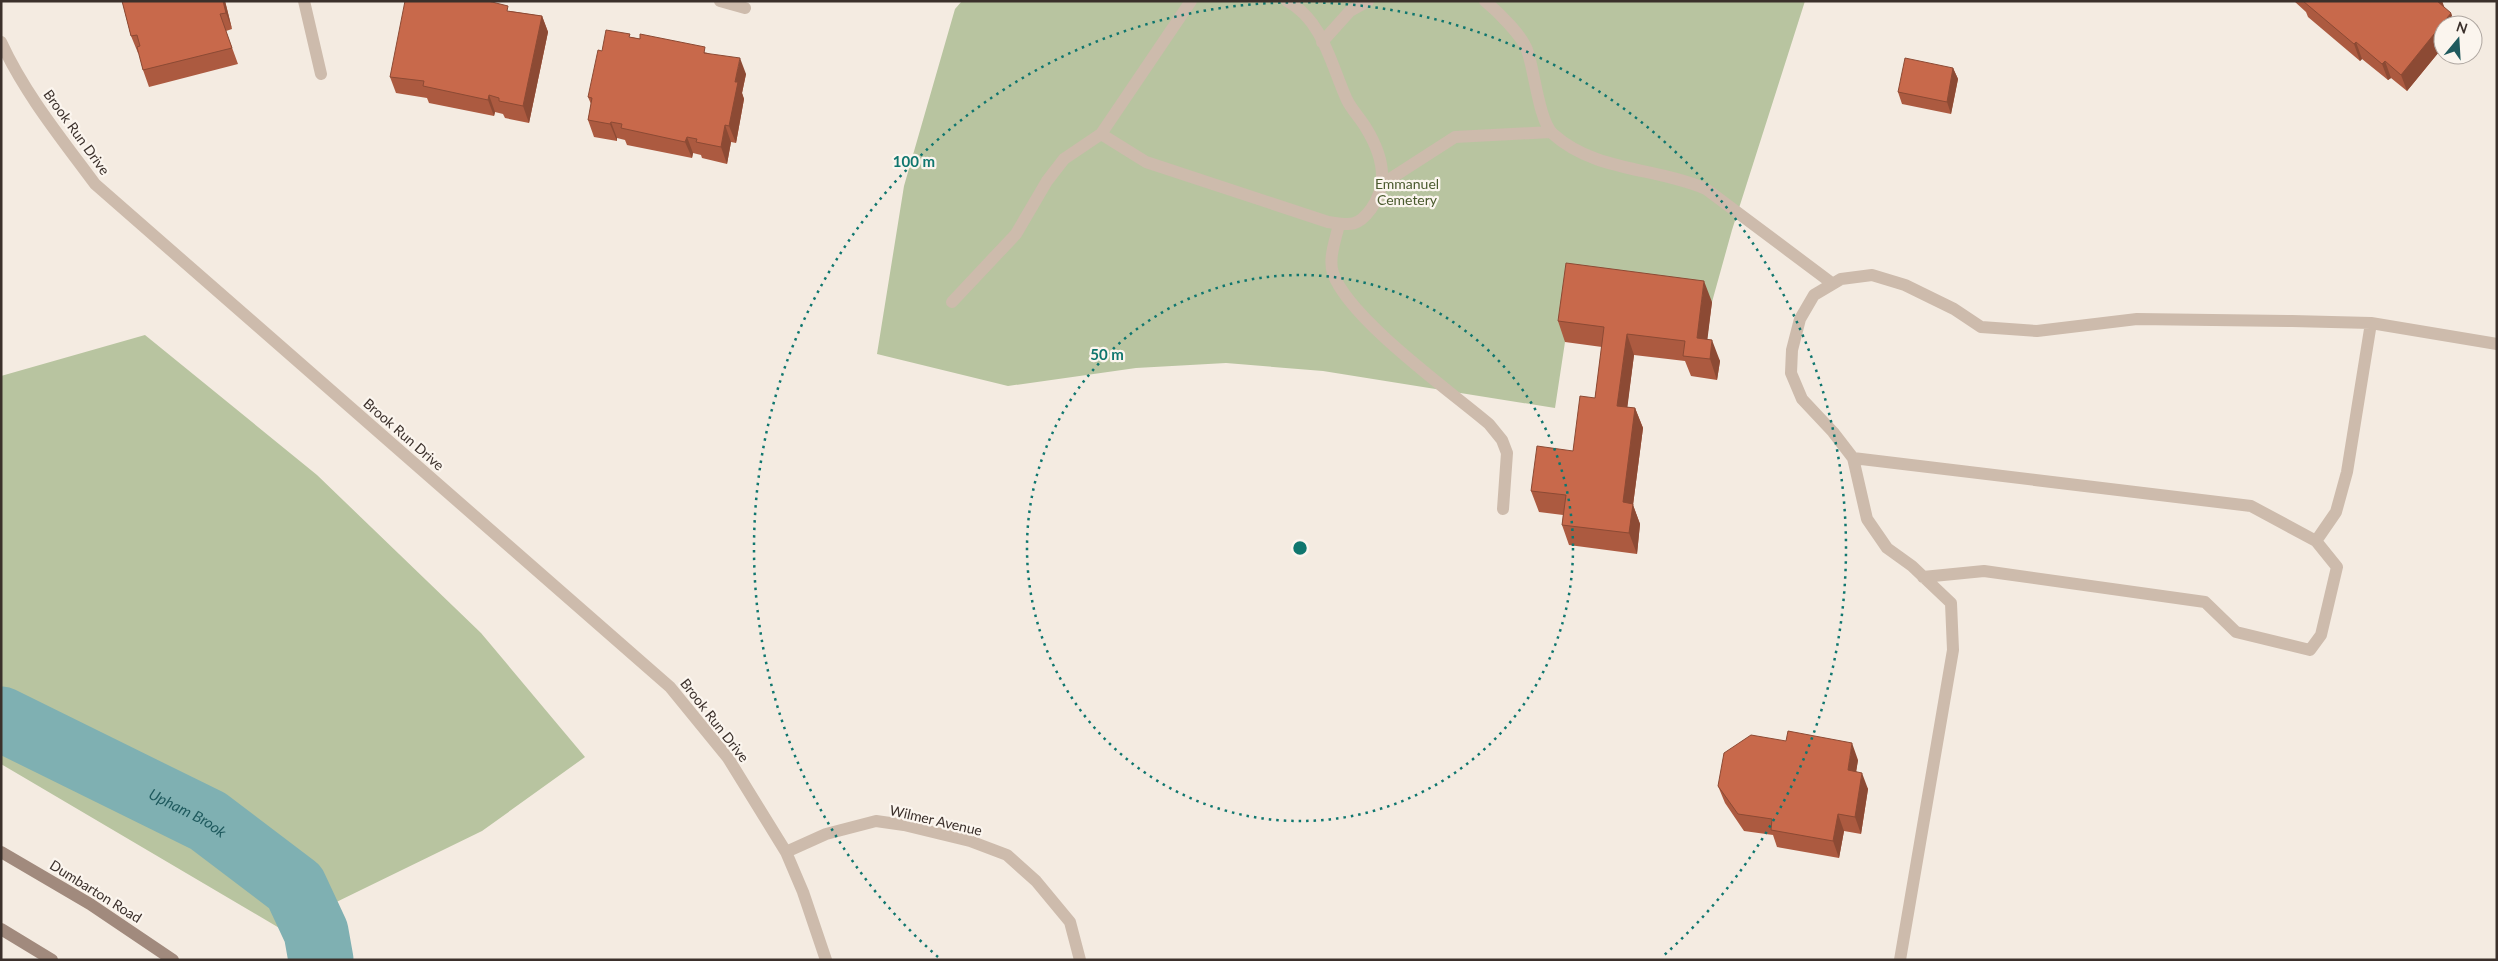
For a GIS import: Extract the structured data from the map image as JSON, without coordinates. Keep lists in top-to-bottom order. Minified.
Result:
{"streets":{"main road":["Dumbarton Road"],"street":["Brook Run Drive","Wilmer Avenue"]},"crossings":[["Brook Run Drive","Wilmer Avenue"]],"water":["Upham Brook"],"parks":["Emmanuel Cemetery"],"north":"top","rings":["100 m","50 m"]}
